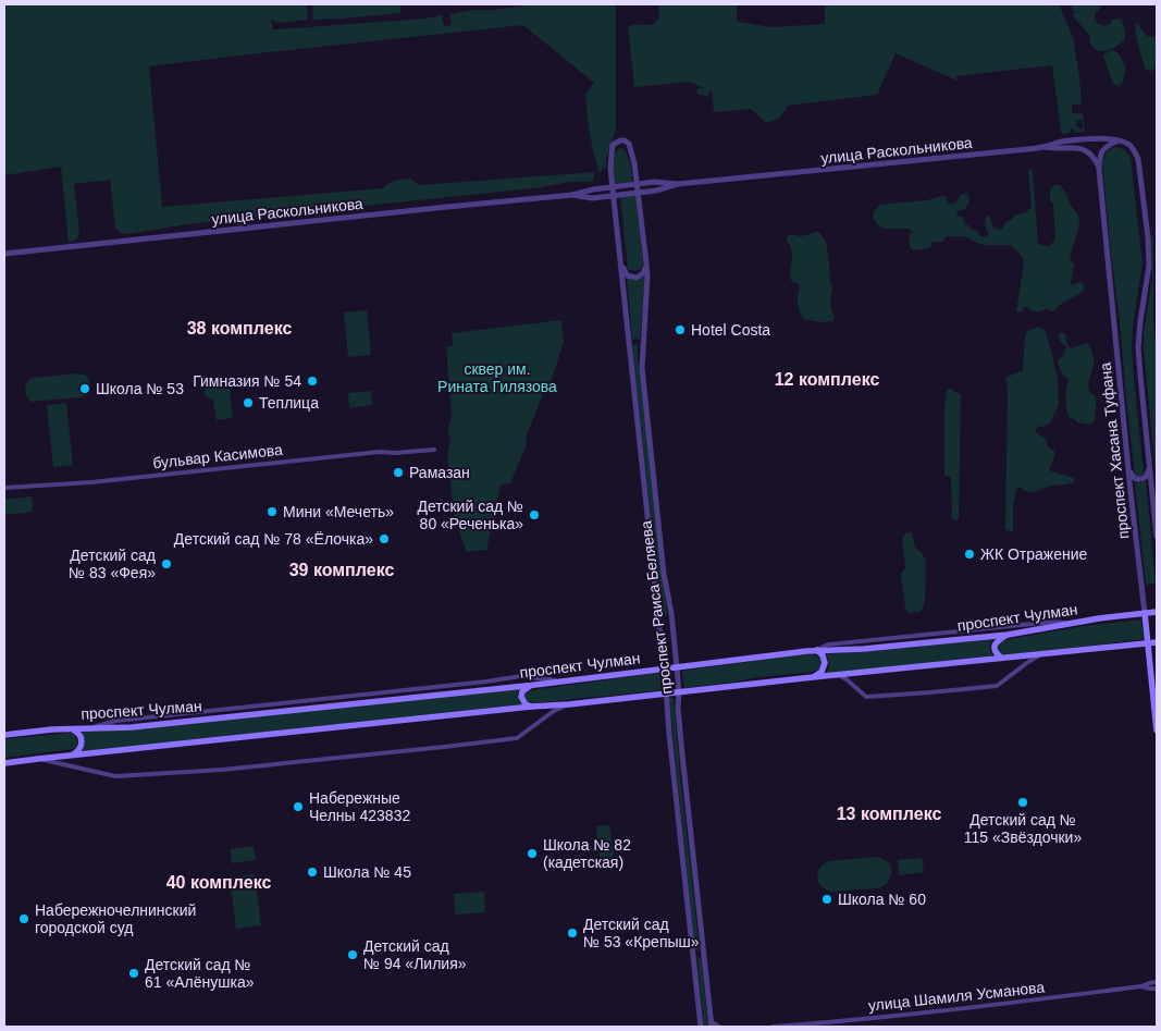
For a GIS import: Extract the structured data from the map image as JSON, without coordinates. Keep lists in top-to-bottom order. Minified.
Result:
{"streets":{"main road":["проспект Хасана Туфана","проспект Чулман"],"street":["улица Раскольникова","бульвар Касимова","проспект Раиса Беляева","улица Шамиля Усманова"]},"crossings":[["улица Раскольникова","проспект Раиса Беляева"],["проспект Хасана Туфана","проспект Чулман"],["проспект Раиса Беляева","проспект Чулман"]],"districts":["38 комплекс","12 комплекс","39 комплекс","13 комплекс","40 комплекс"],"parks":["сквер им. Рината Гилязова"],"places":["Hotel Costa","Гимназия № 54","Школа № 53","Теплица","Рамазан","Мини «Мечеть»","Детский сад № 80 «Реченька»","Детский сад № 78 «Ёлочка»","ЖК Отражение","Детский сад № 83 «Фея»","Детский сад № 115 «Звёздочки»","Набережные Челны 423832","Школа № 82 (кадетская)","Школа № 45","Школа № 60","Набережночелнинский городской суд","Детский сад № 53 «Крепыш»","Детский сад № 94 «Лилия»","Детский сад № 61 «Алёнушка»"]}
